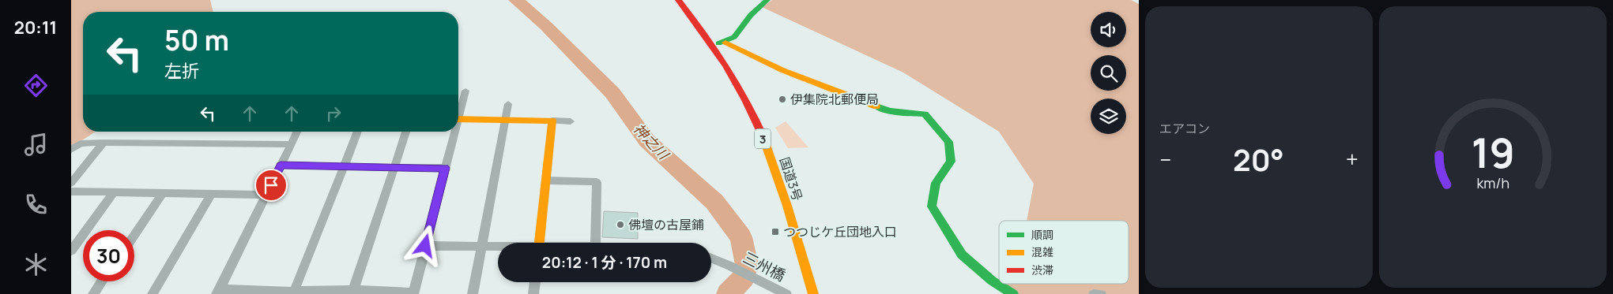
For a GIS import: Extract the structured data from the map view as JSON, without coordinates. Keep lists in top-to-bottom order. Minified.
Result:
{"streets":{"main road":["3","国道3号"],"street":["三州橋"]},"water":["神之川"],"places":{"other":["伊集院北郵便局","佛壇の古屋鋪"],"transit":["つつじケ丘団地入口"]},"legend":["順調","混雑","渋滞"],"page":{"tabs":"20:11","tile":"エアコン","turn":["50 m","左折"],"heat":["−","20°","+"],"limit":"30","trip":"20:12 · 1 分 · 170 m","gauge":["19","km/h"]}}
